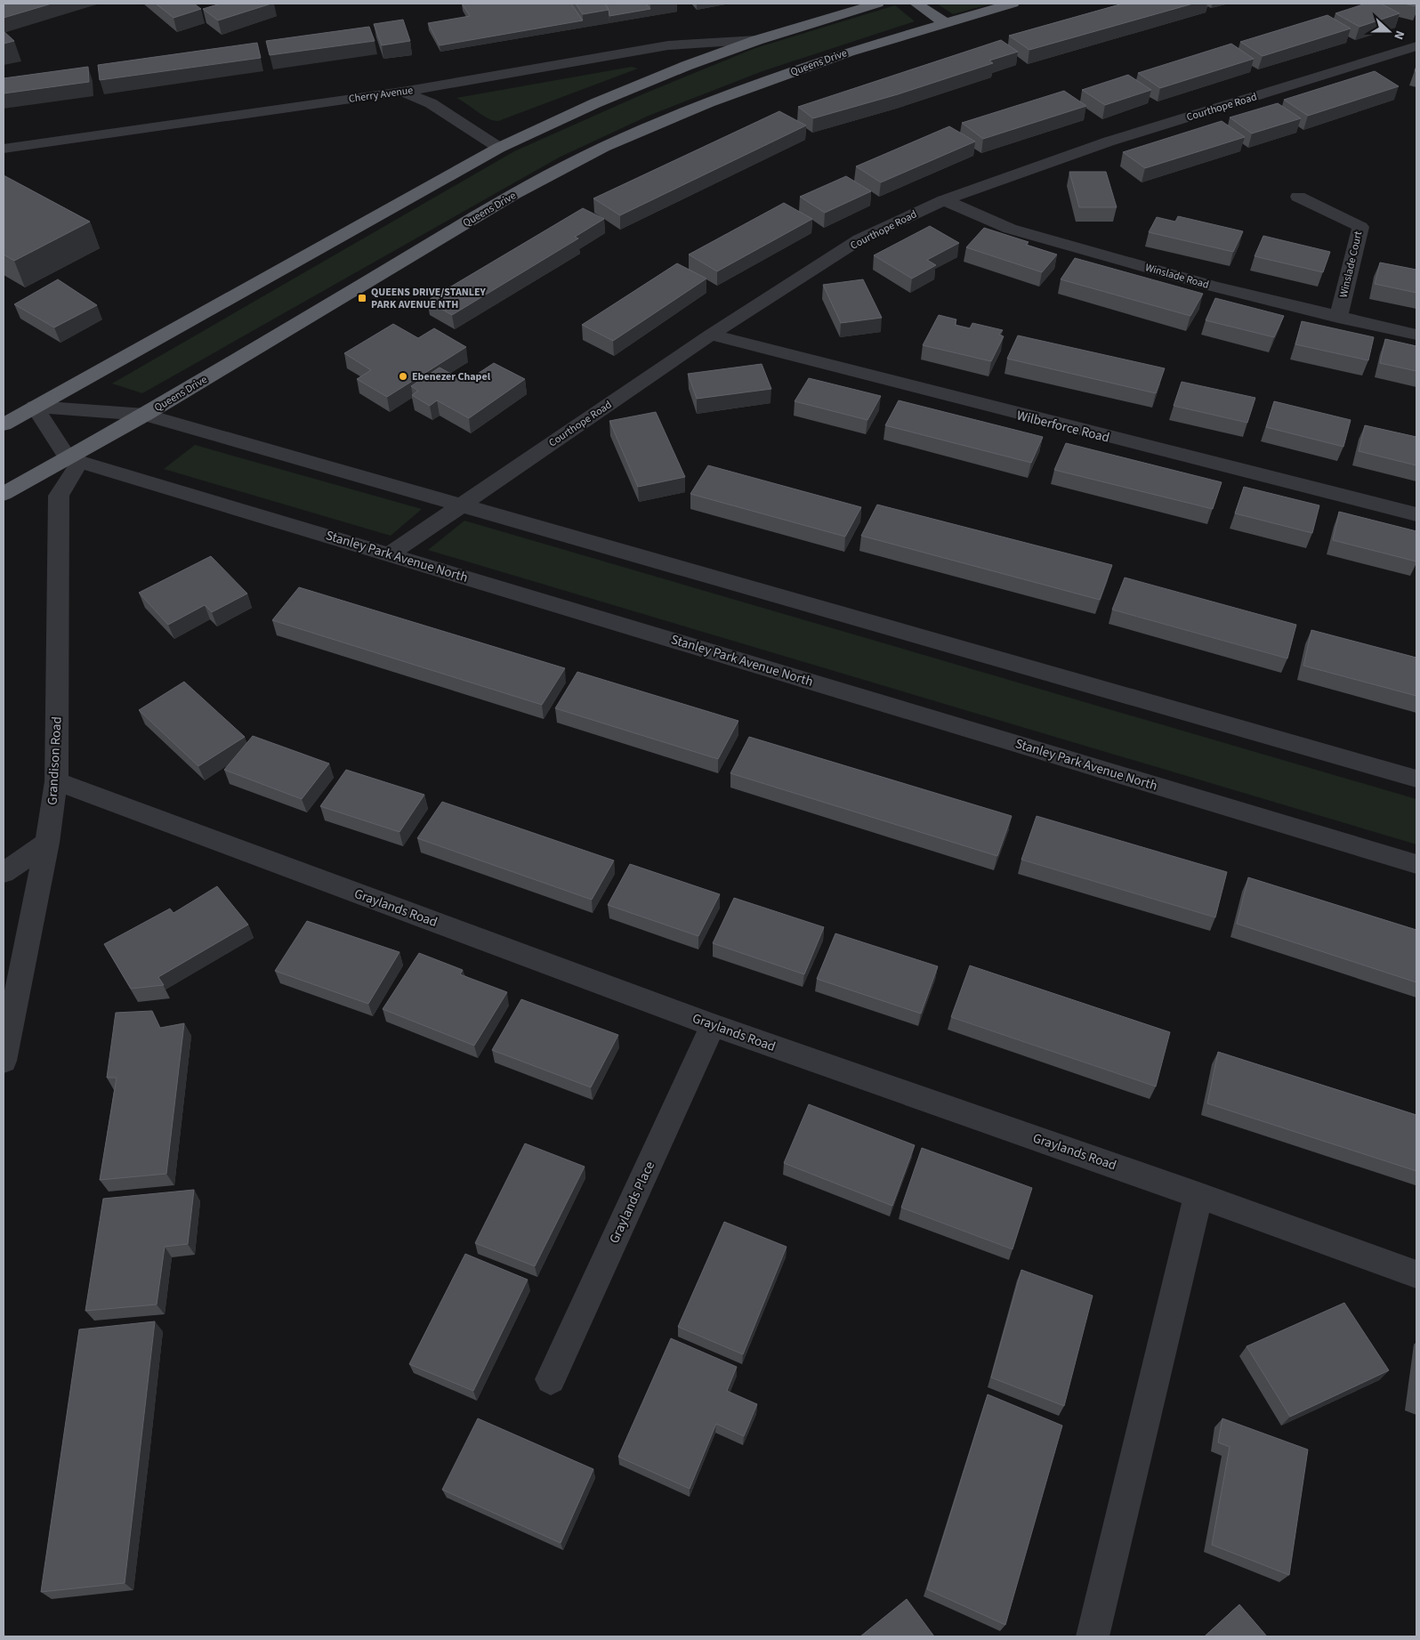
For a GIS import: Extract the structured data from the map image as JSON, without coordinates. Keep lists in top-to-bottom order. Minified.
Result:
{"streets":{"highway":["Queens Drive"],"street":["Cherry Avenue","Courthope Road","Winslade Court","Winslade Road","Wilberforce Road","Stanley Park Avenue North","Grandison Road","Graylands Road","Graylands Place"]},"crossings":[["Queens Drive","Stanley Park Avenue North"],["Queens Drive","Grandison Road"],["Courthope Road","Winslade Road"],["Courthope Road","Wilberforce Road"],["Courthope Road","Stanley Park Avenue North"],["Winslade Court","Winslade Road"],["Stanley Park Avenue North","Grandison Road"],["Grandison Road","Graylands Road"],["Graylands Road","Graylands Place"]],"places":{"transit":["QUEENS DRIVE/STANLEY PARK AVENUE NTH"],"other":["Ebenezer Chapel"]},"north":"right"}
